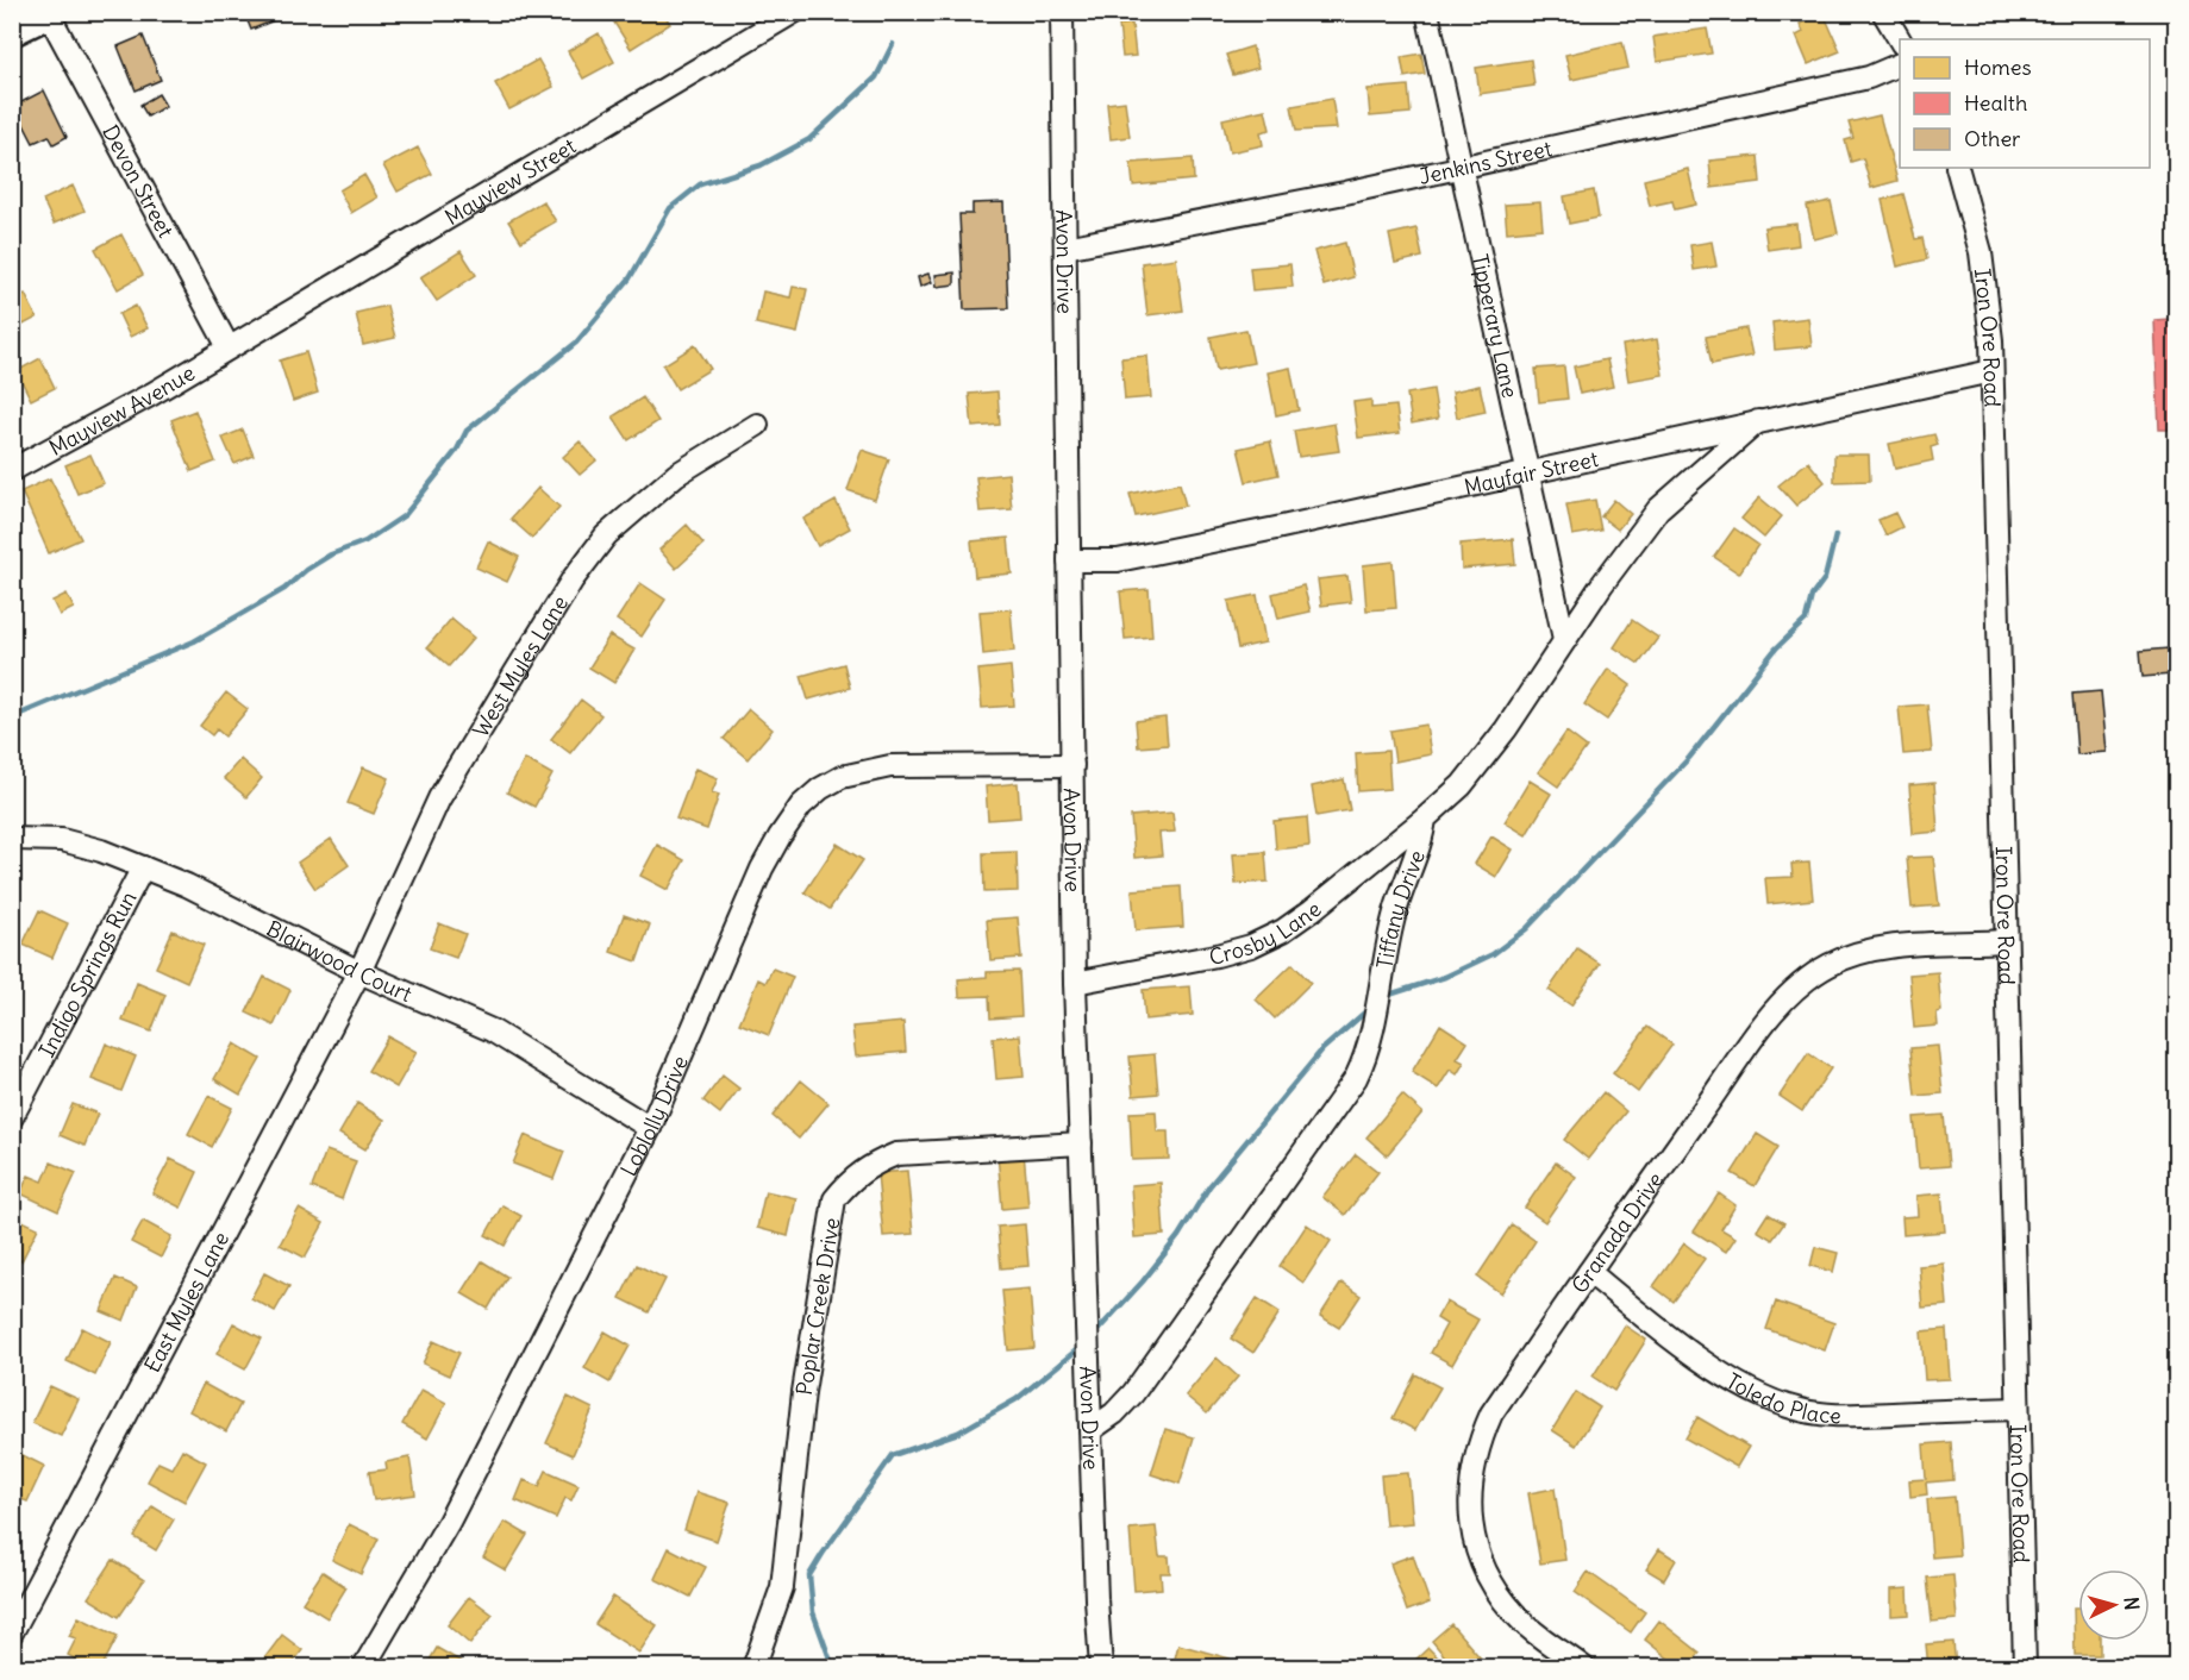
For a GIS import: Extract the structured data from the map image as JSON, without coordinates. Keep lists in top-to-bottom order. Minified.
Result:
{"streets":{"street":["Jenkins Street","Mayview Street","Devon Street","Avon Drive","Tipperary Lane","Iron Ore Road","Mayview Avenue","Mayfair Street","West Myles Lane","Tiffany Drive","Crosby Lane","Blairwood Court","Indigo Springs Run","Loblolly Drive","Granada Drive","East Myles Lane","Poplar Creek Drive","Toledo Place"]},"crossings":[["Jenkins Street","Avon Drive"],["Jenkins Street","Tipperary Lane"],["Mayview Street","Devon Street"],["Mayview Street","Mayview Avenue"],["Devon Street","Mayview Avenue"],["Avon Drive","Mayfair Street"],["Avon Drive","Tiffany Drive"],["Avon Drive","Crosby Lane"],["Avon Drive","Loblolly Drive"],["Avon Drive","Poplar Creek Drive"],["Tipperary Lane","Mayfair Street"],["Iron Ore Road","Mayfair Street"],["Iron Ore Road","Granada Drive"],["Iron Ore Road","Toledo Place"],["West Myles Lane","Blairwood Court"],["West Myles Lane","East Myles Lane"],["Tiffany Drive","Crosby Lane"],["Blairwood Court","Indigo Springs Run"],["Blairwood Court","Loblolly Drive"],["Blairwood Court","East Myles Lane"],["Granada Drive","Toledo Place"]],"legend":["Homes","Health","Other"],"north":"right"}
